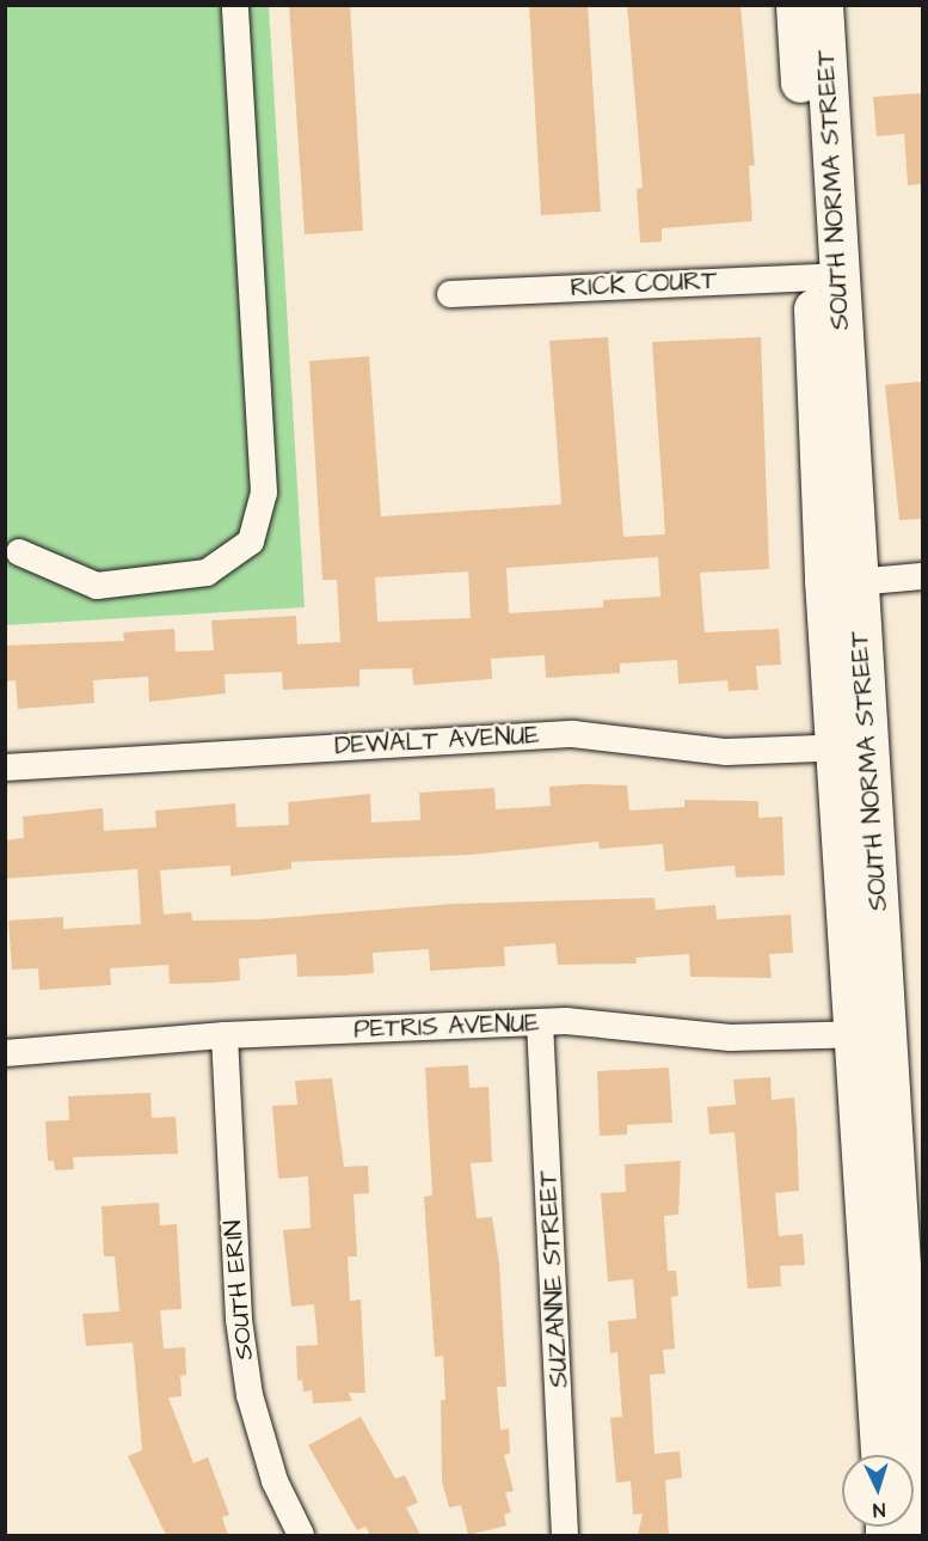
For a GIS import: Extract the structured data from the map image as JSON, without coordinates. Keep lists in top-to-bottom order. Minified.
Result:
{"streets":{"street":["SOUTH NORMA STREET","RICK COURT","DEWALT AVENUE","PETRIS AVENUE","SUZANNE STREET","SOUTH ERIN"]},"crossings":[["SOUTH NORMA STREET","RICK COURT"],["SOUTH NORMA STREET","DEWALT AVENUE"],["SOUTH NORMA STREET","PETRIS AVENUE"],["PETRIS AVENUE","SUZANNE STREET"],["PETRIS AVENUE","SOUTH ERIN"]],"north":"bottom"}
